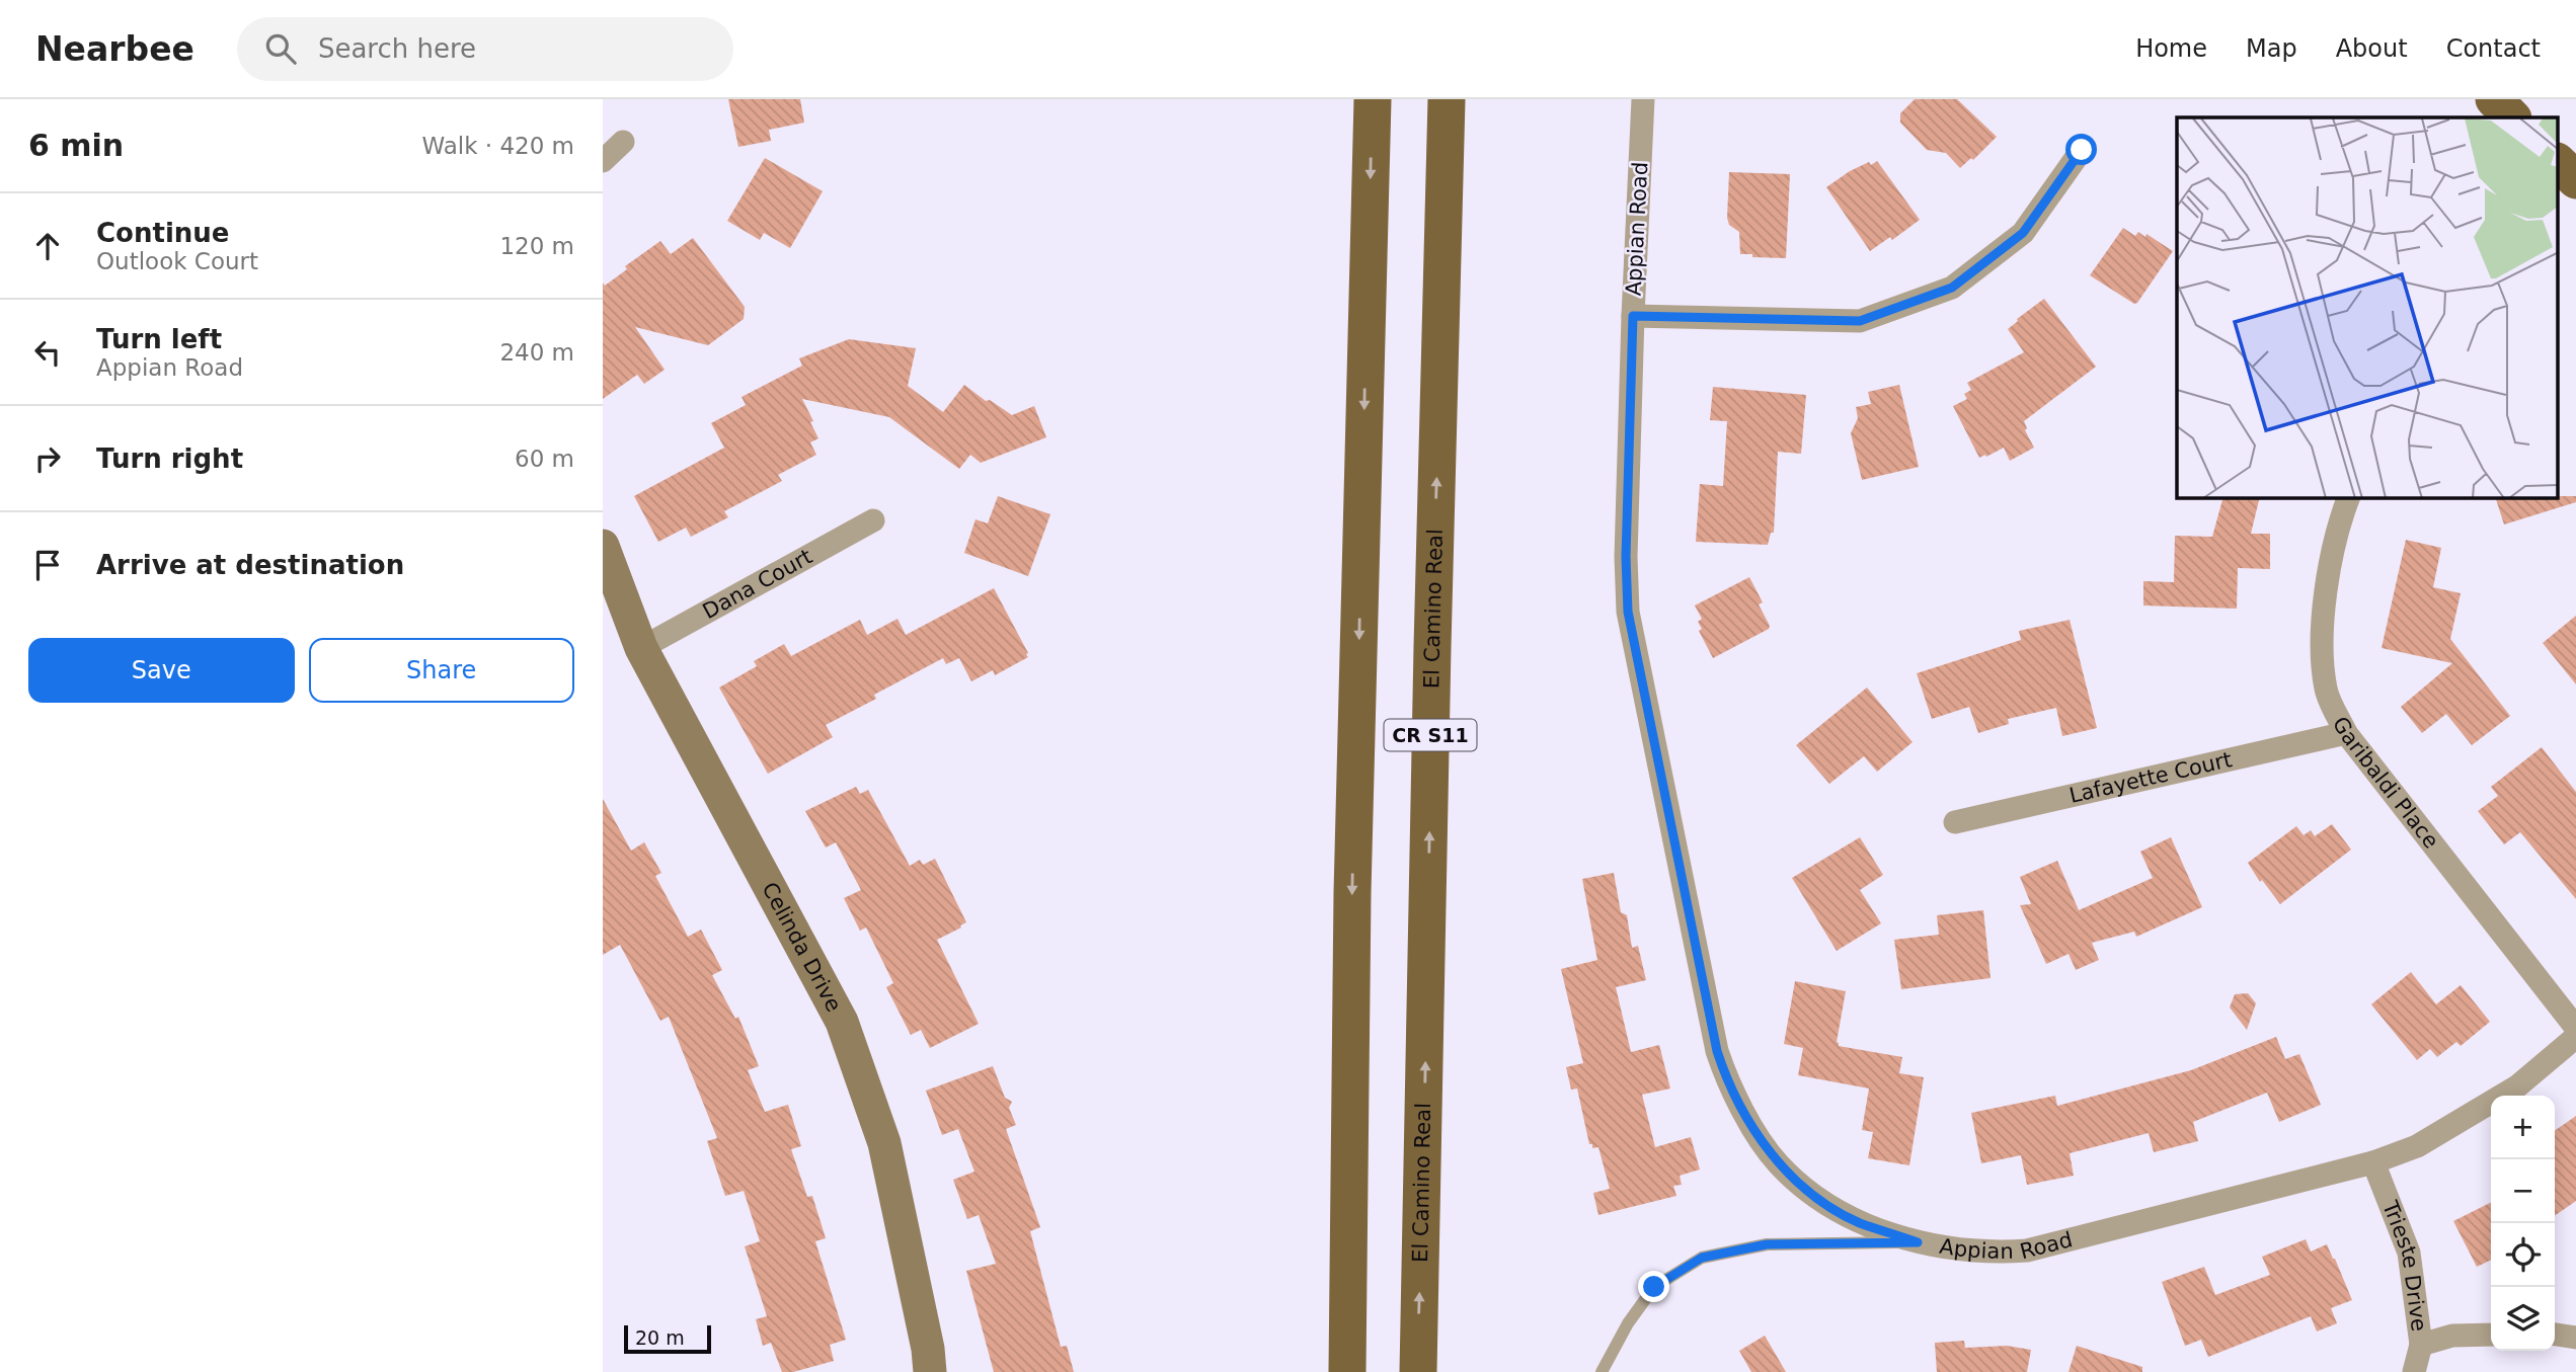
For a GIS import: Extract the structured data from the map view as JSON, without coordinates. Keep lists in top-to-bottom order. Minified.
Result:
{"streets":{"main road":["El Camino Real","CR S11"],"street":["Appian Road","Dana Court","Lafayette Court","Garibaldi Place","Celinda Drive","Trieste Drive"]},"crossings":[["Appian Road","Trieste Drive"],["Dana Court","Celinda Drive"],["Lafayette Court","Garibaldi Place"]],"scale_bar":"20 m","page":{"header":"Nearbee","search":"Search here","nav":["Home","Map","About","Contact"],"heading":["6 min","Walk · 420 m"],"list":[["Continue","Outlook Court","120 m"],["Turn left","Appian Road","240 m"],["Turn right","60 m"],"Arrive at destination"],"buttons":["Save","Share"],"map_buttons":["+","−"],"scale":"20 m"}}
